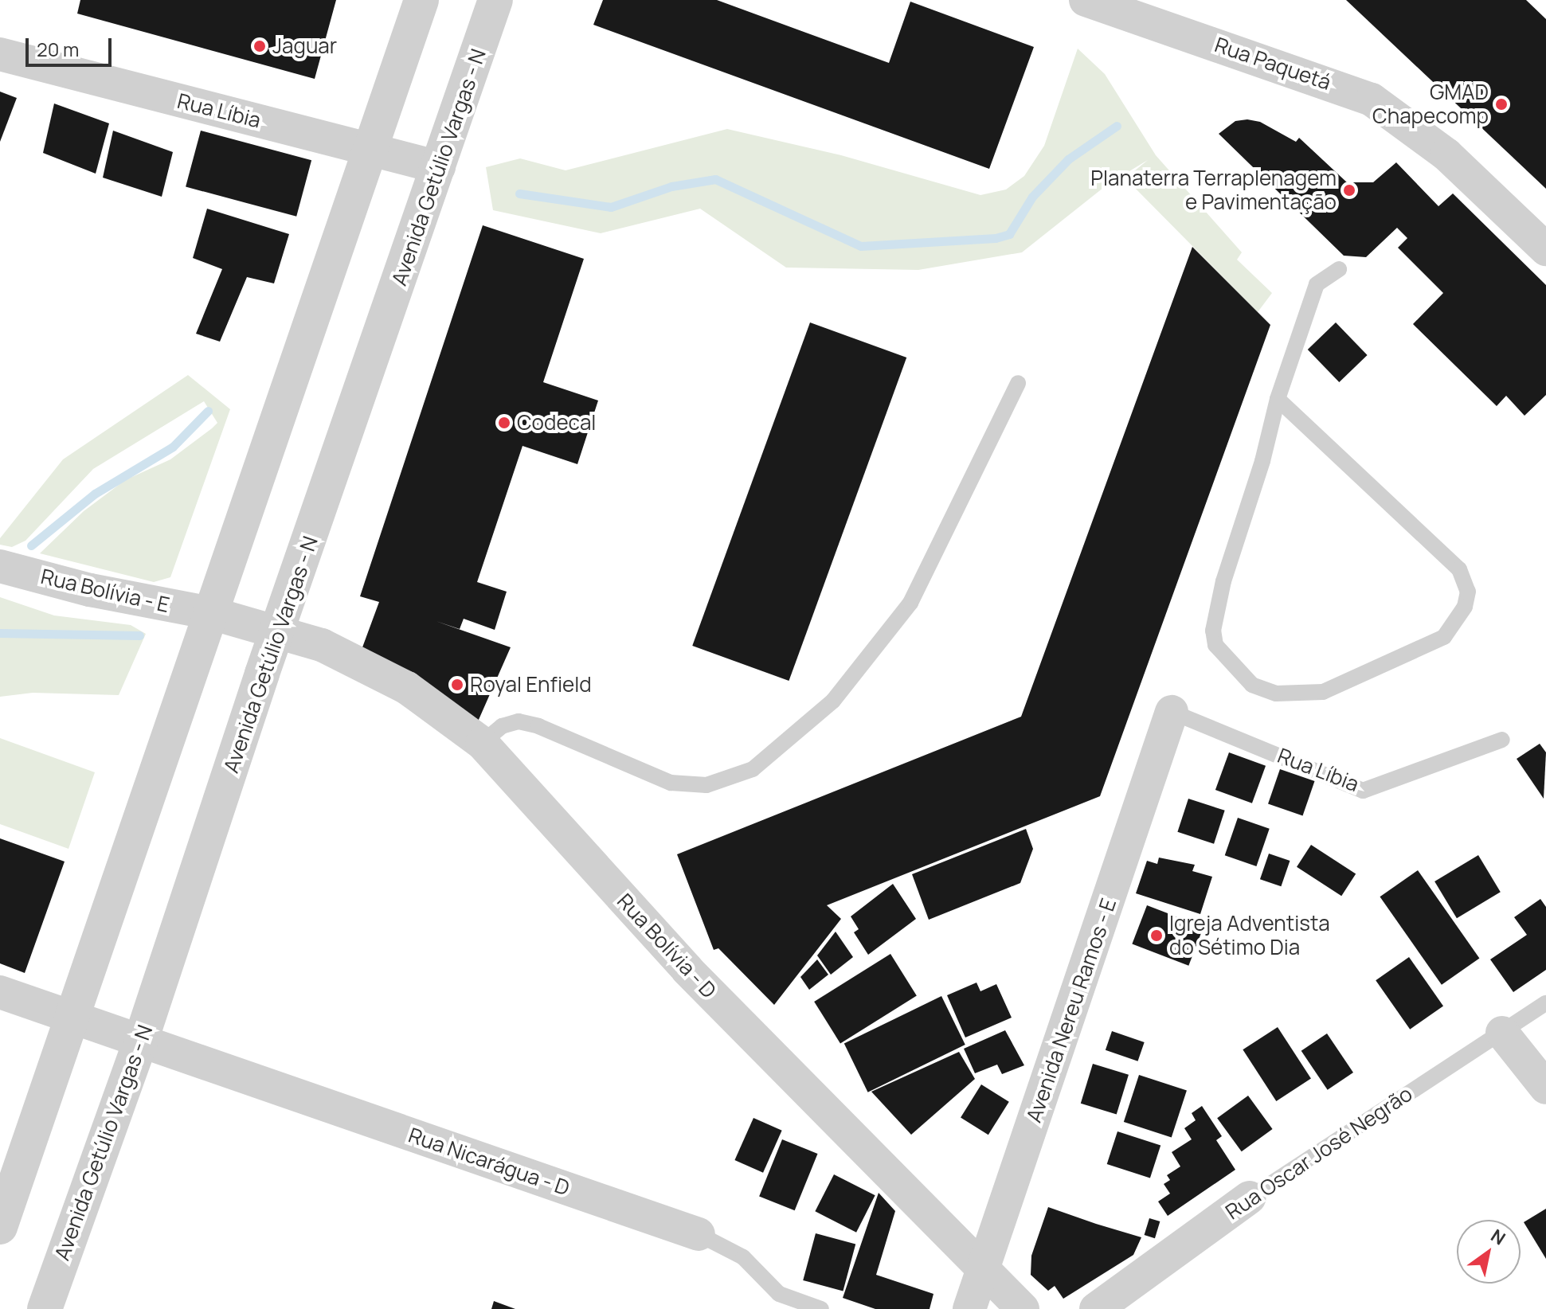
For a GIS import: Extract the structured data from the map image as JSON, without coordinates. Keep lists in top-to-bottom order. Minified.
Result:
{"streets":{"street":["Rua Paquetá","Rua Líbia","Avenida Getúlio Vargas - N","Rua Bolívia - E","Rua Bolívia - D","Avenida Nereu Ramos - E","Rua Oscar José Negrão","Rua Nicarágua - D"]},"crossings":[["Rua Líbia","Avenida Getúlio Vargas - N"],["Rua Líbia","Avenida Nereu Ramos - E"],["Avenida Getúlio Vargas - N","Rua Bolívia - E"],["Avenida Getúlio Vargas - N","Rua Bolívia - D"],["Avenida Getúlio Vargas - N","Rua Nicarágua - D"],["Rua Bolívia - E","Rua Bolívia - D"],["Rua Bolívia - D","Avenida Nereu Ramos - E"]],"places":["Jaguar","GMAD Chapecomp","Planaterra Terraplenagem e Pavimentação","Codecal","Royal Enfield","Igreja Adventista do Sétimo Dia"],"scale_bar":"20 m","north":"top right"}
